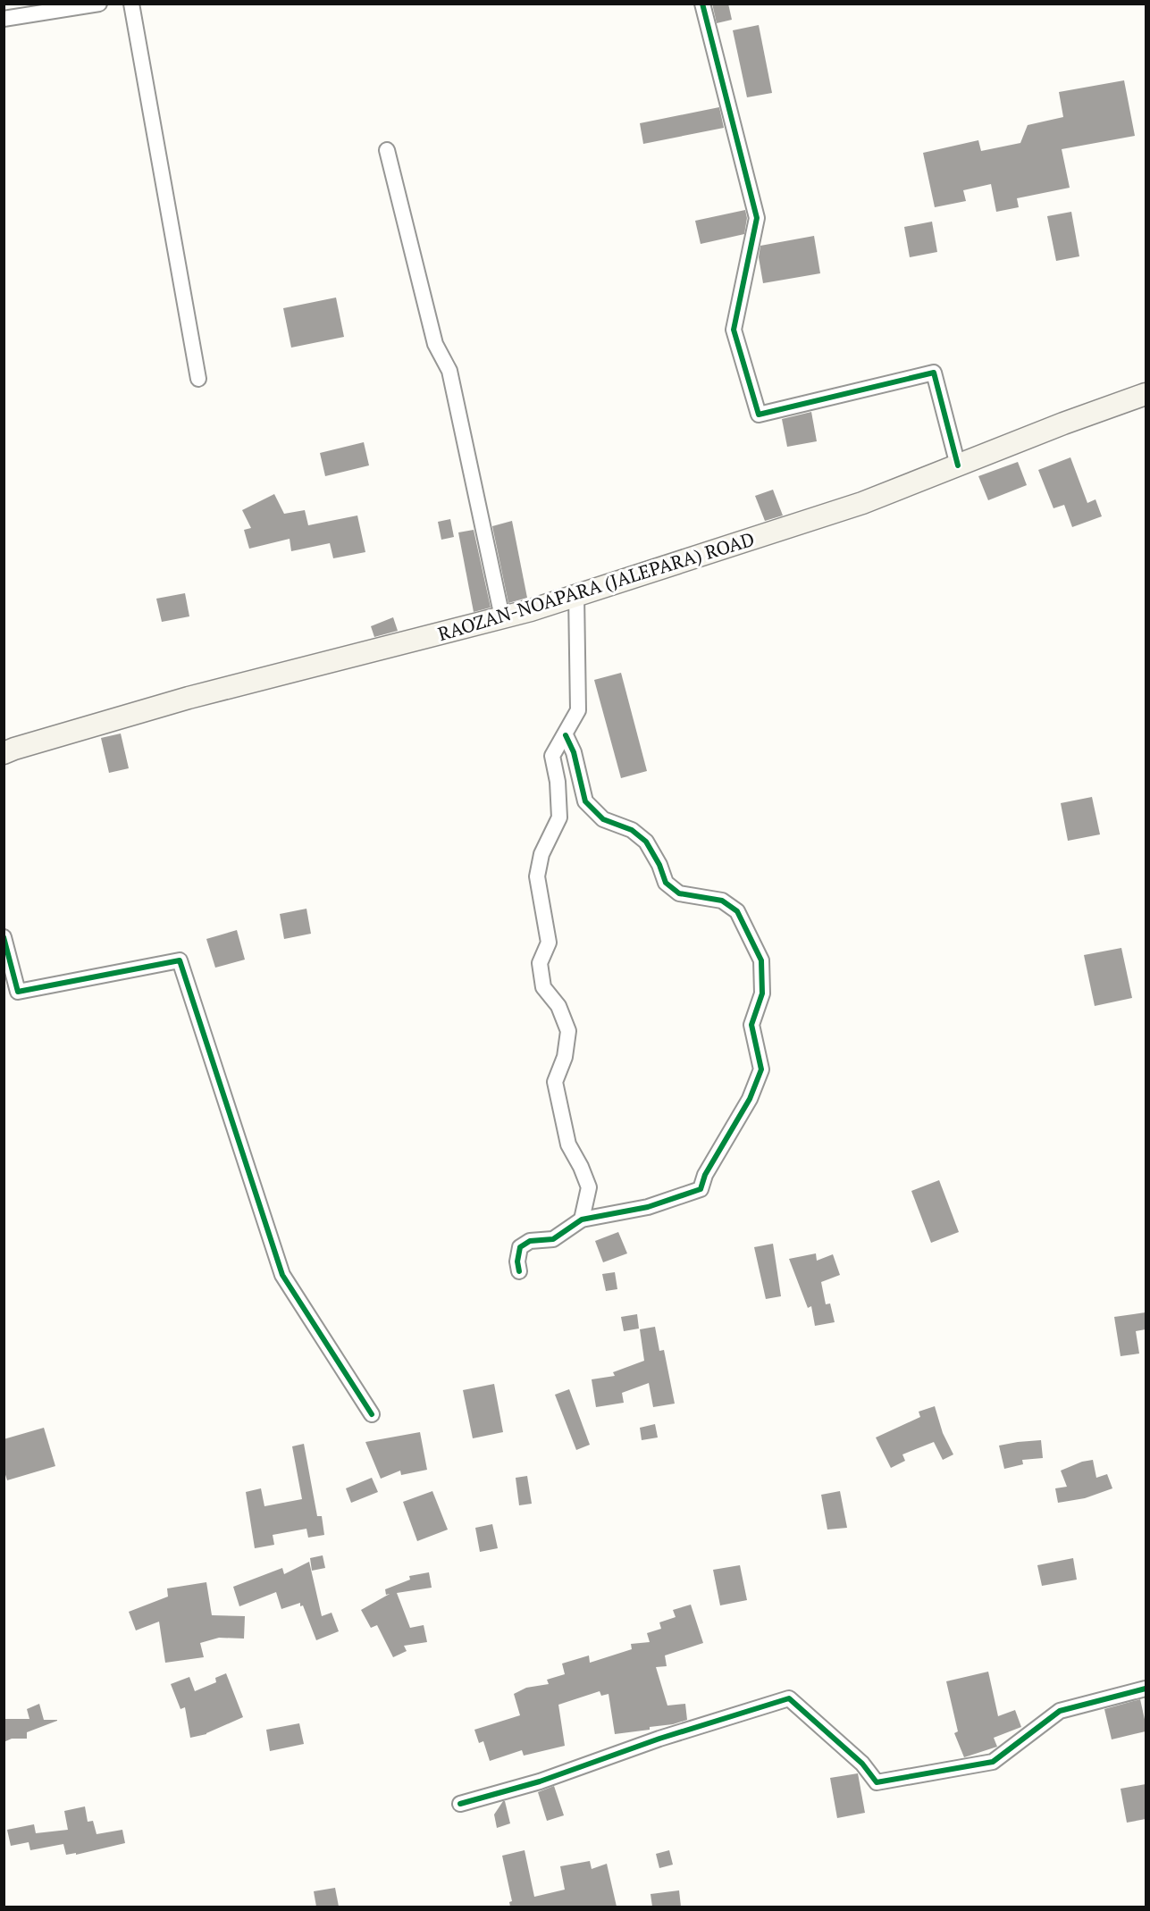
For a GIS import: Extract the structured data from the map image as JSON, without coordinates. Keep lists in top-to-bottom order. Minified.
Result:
{"streets":{"main road":["RAOZAN-NOAPARA (JALEPARA) ROAD"]}}
